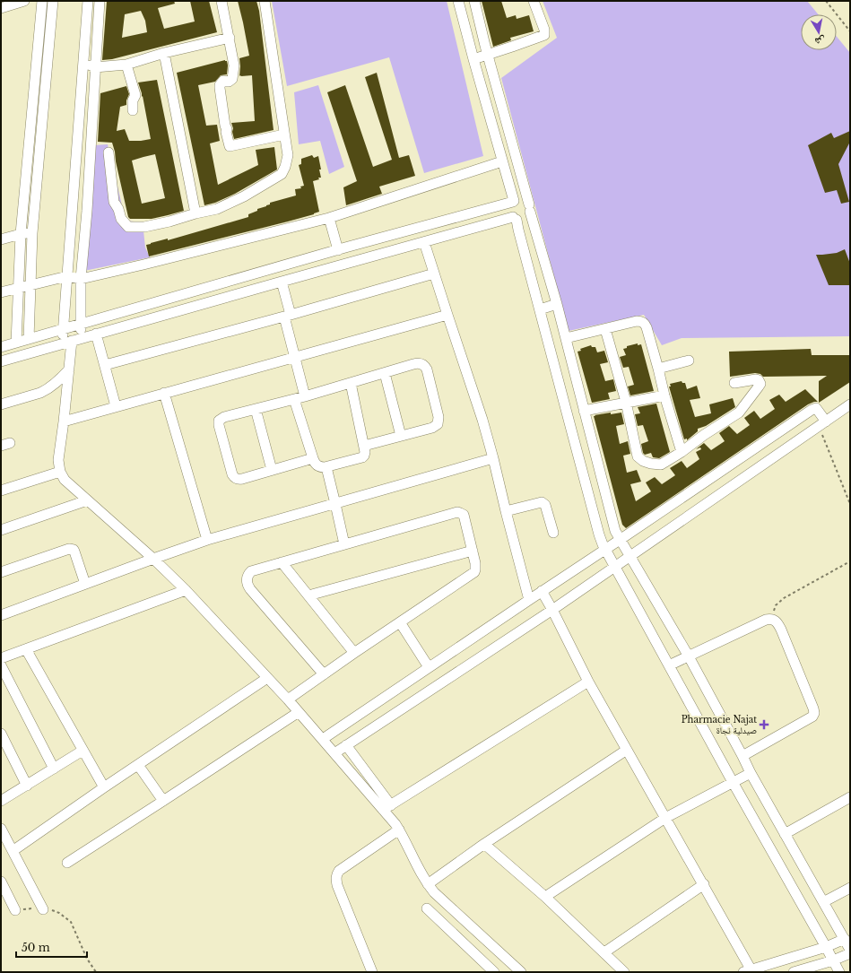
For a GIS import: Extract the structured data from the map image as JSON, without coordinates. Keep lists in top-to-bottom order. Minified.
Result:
{"places":{"health":["Pharmacie Najat صيدلية نجاة"]},"scale_bar":"50 m","north":"bottom"}
